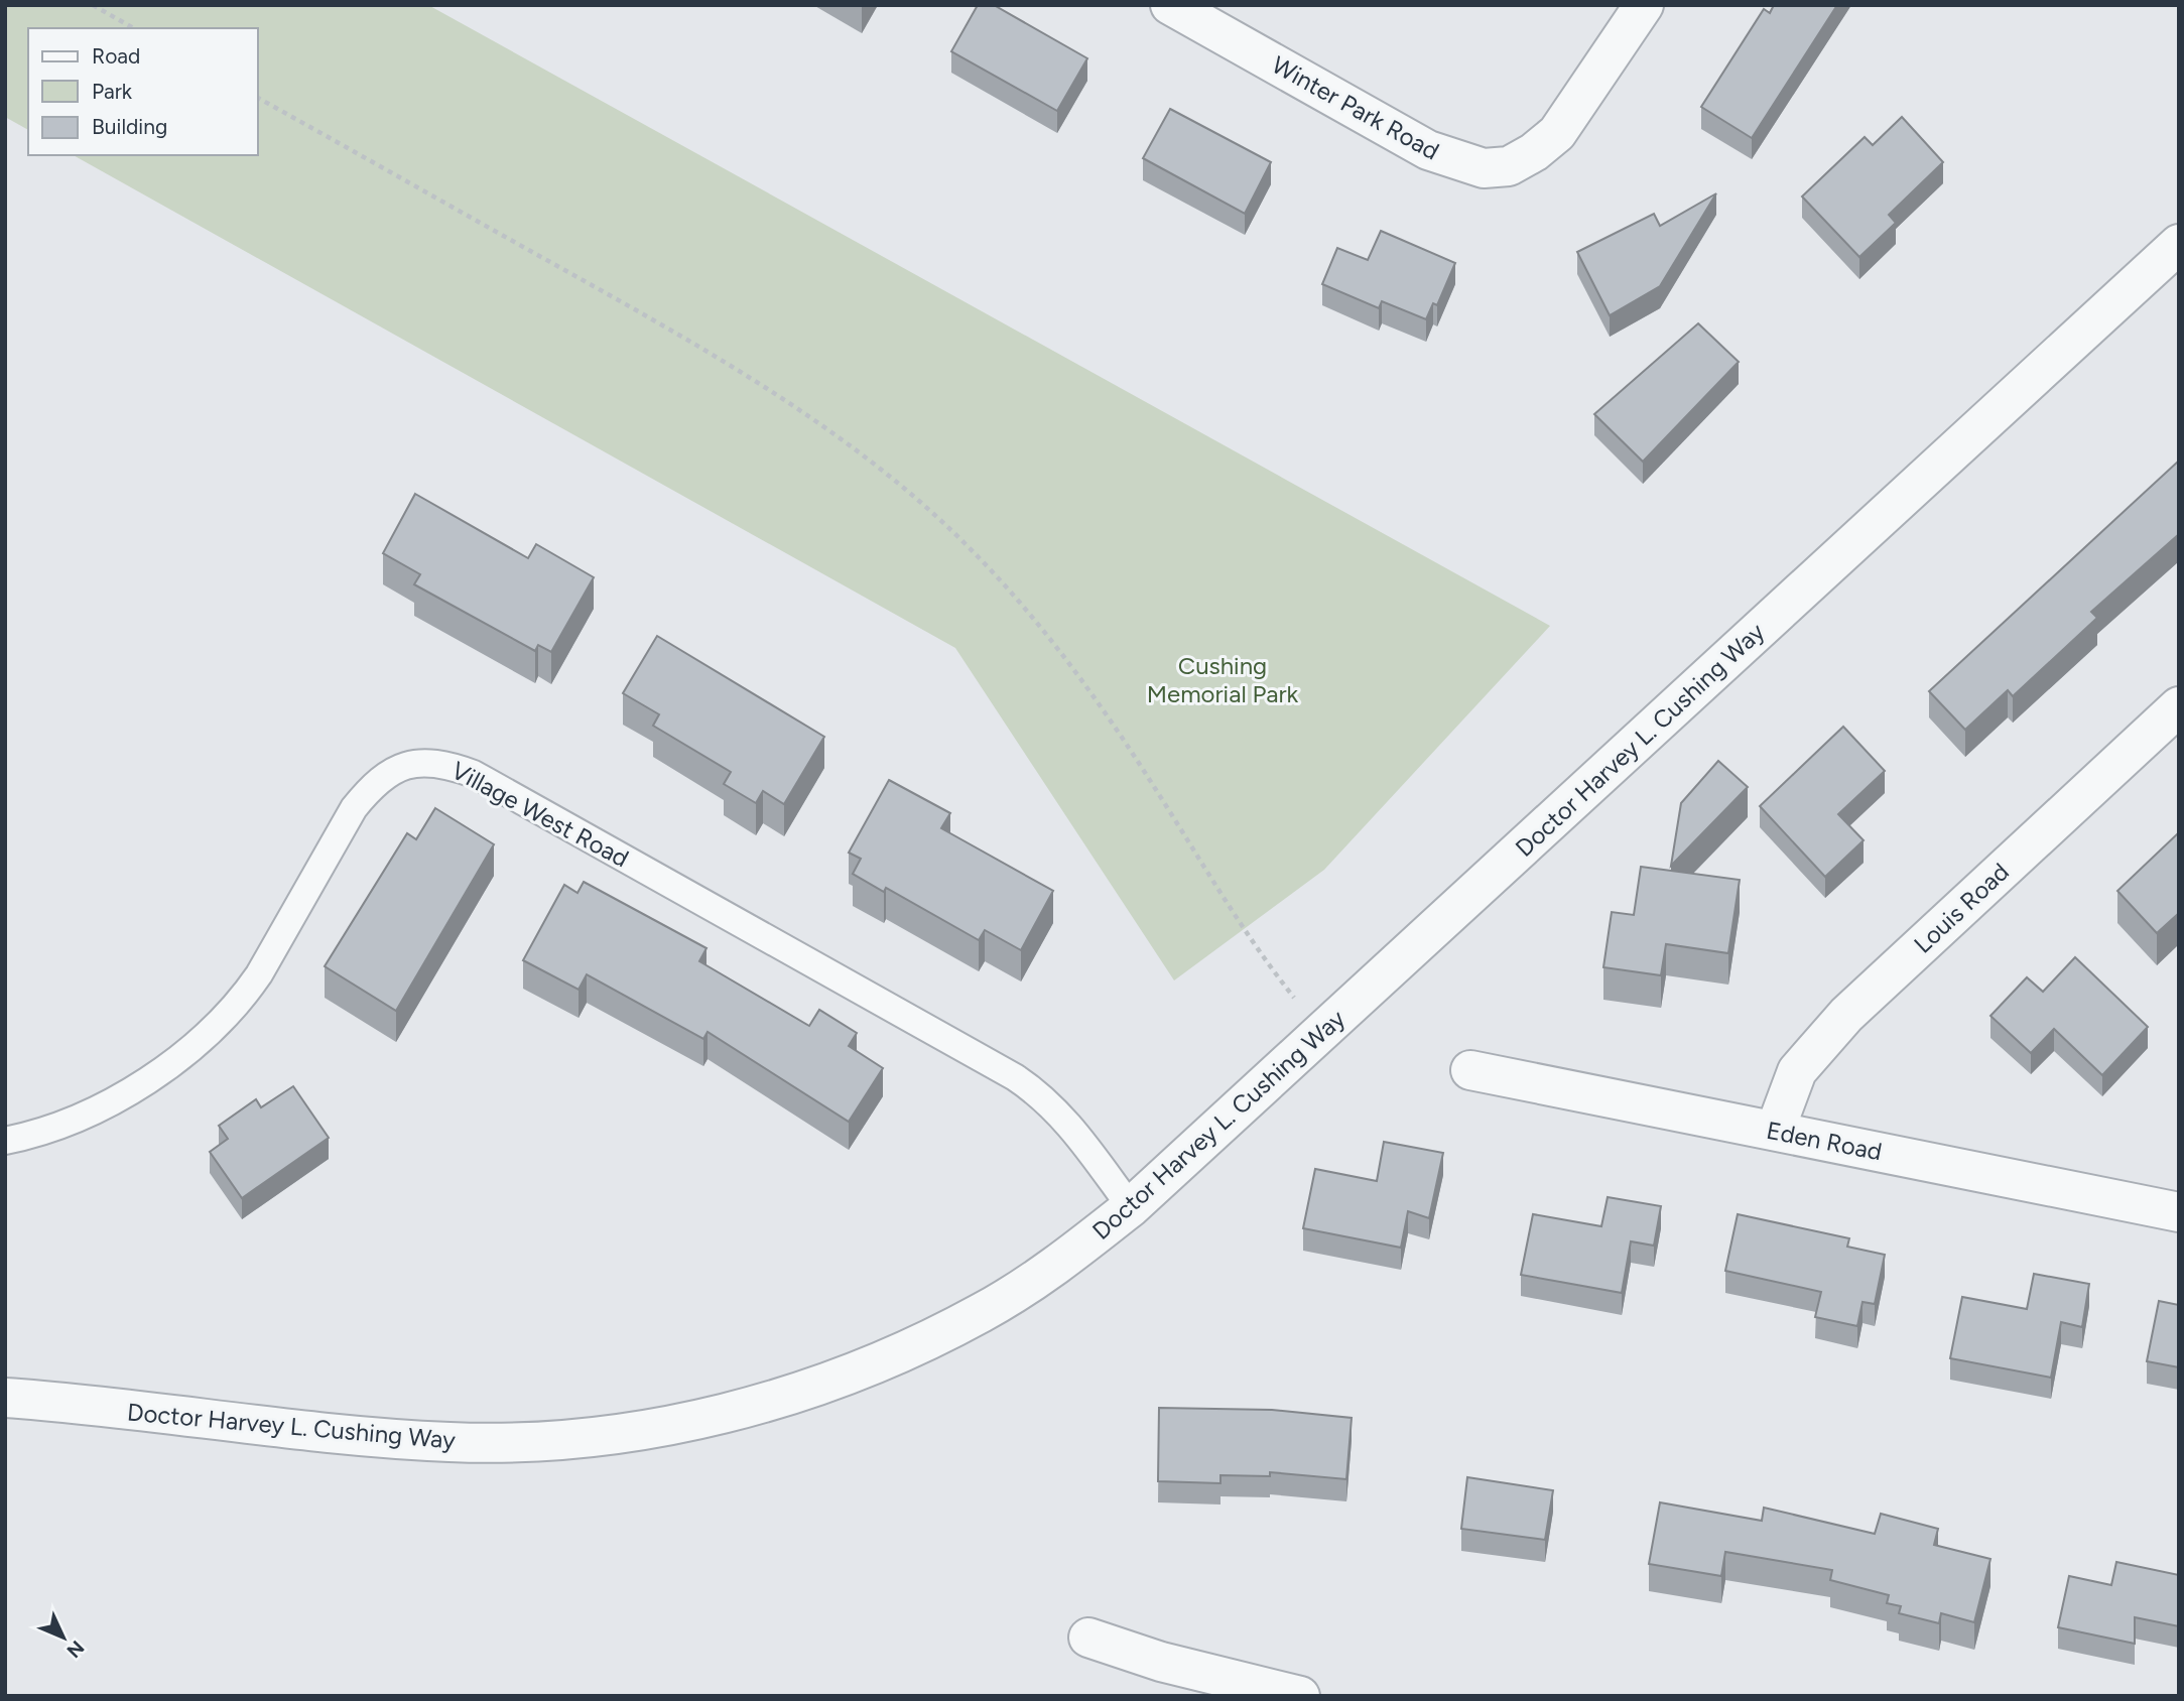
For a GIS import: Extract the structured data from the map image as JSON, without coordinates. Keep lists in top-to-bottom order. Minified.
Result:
{"streets":{"street":["Winter Park Road","Doctor Harvey L. Cushing Way","Louis Road","Eden Road"],"lane":["Village West Road"]},"crossings":[["Doctor Harvey L. Cushing Way","Village West Road"],["Louis Road","Eden Road"]],"parks":["Cushing Memorial Park"],"legend":["Road","Park","Building"],"north":"bottom right"}
